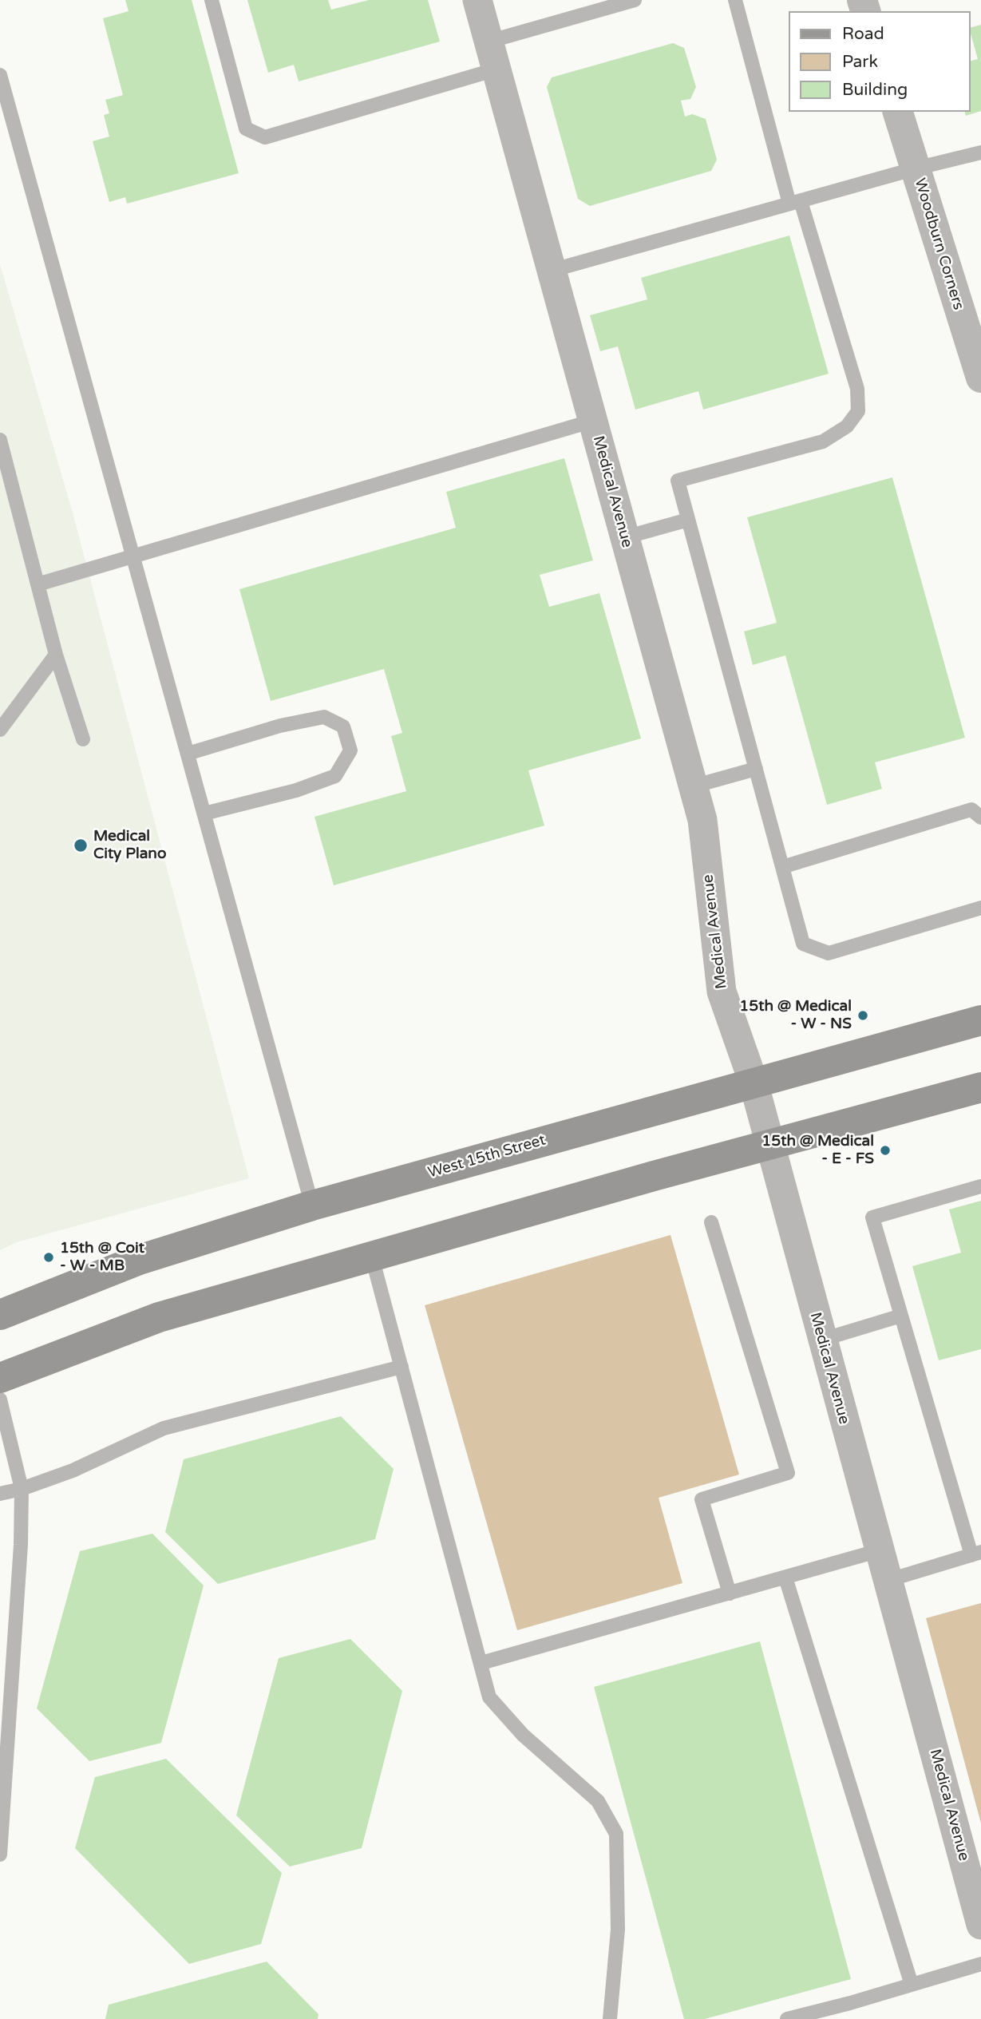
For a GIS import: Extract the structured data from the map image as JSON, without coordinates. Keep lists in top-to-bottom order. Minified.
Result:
{"streets":{"main road":["West 15th Street"],"street":["Woodburn Corners","Medical Avenue"]},"crossings":[["Medical Avenue","West 15th Street"]],"places":["Medical City Plano","15th @ Medical - W - NS","15th @ Medical - E - FS","15th @ Coit - W - MB"],"legend":["Road","Park","Building"]}
